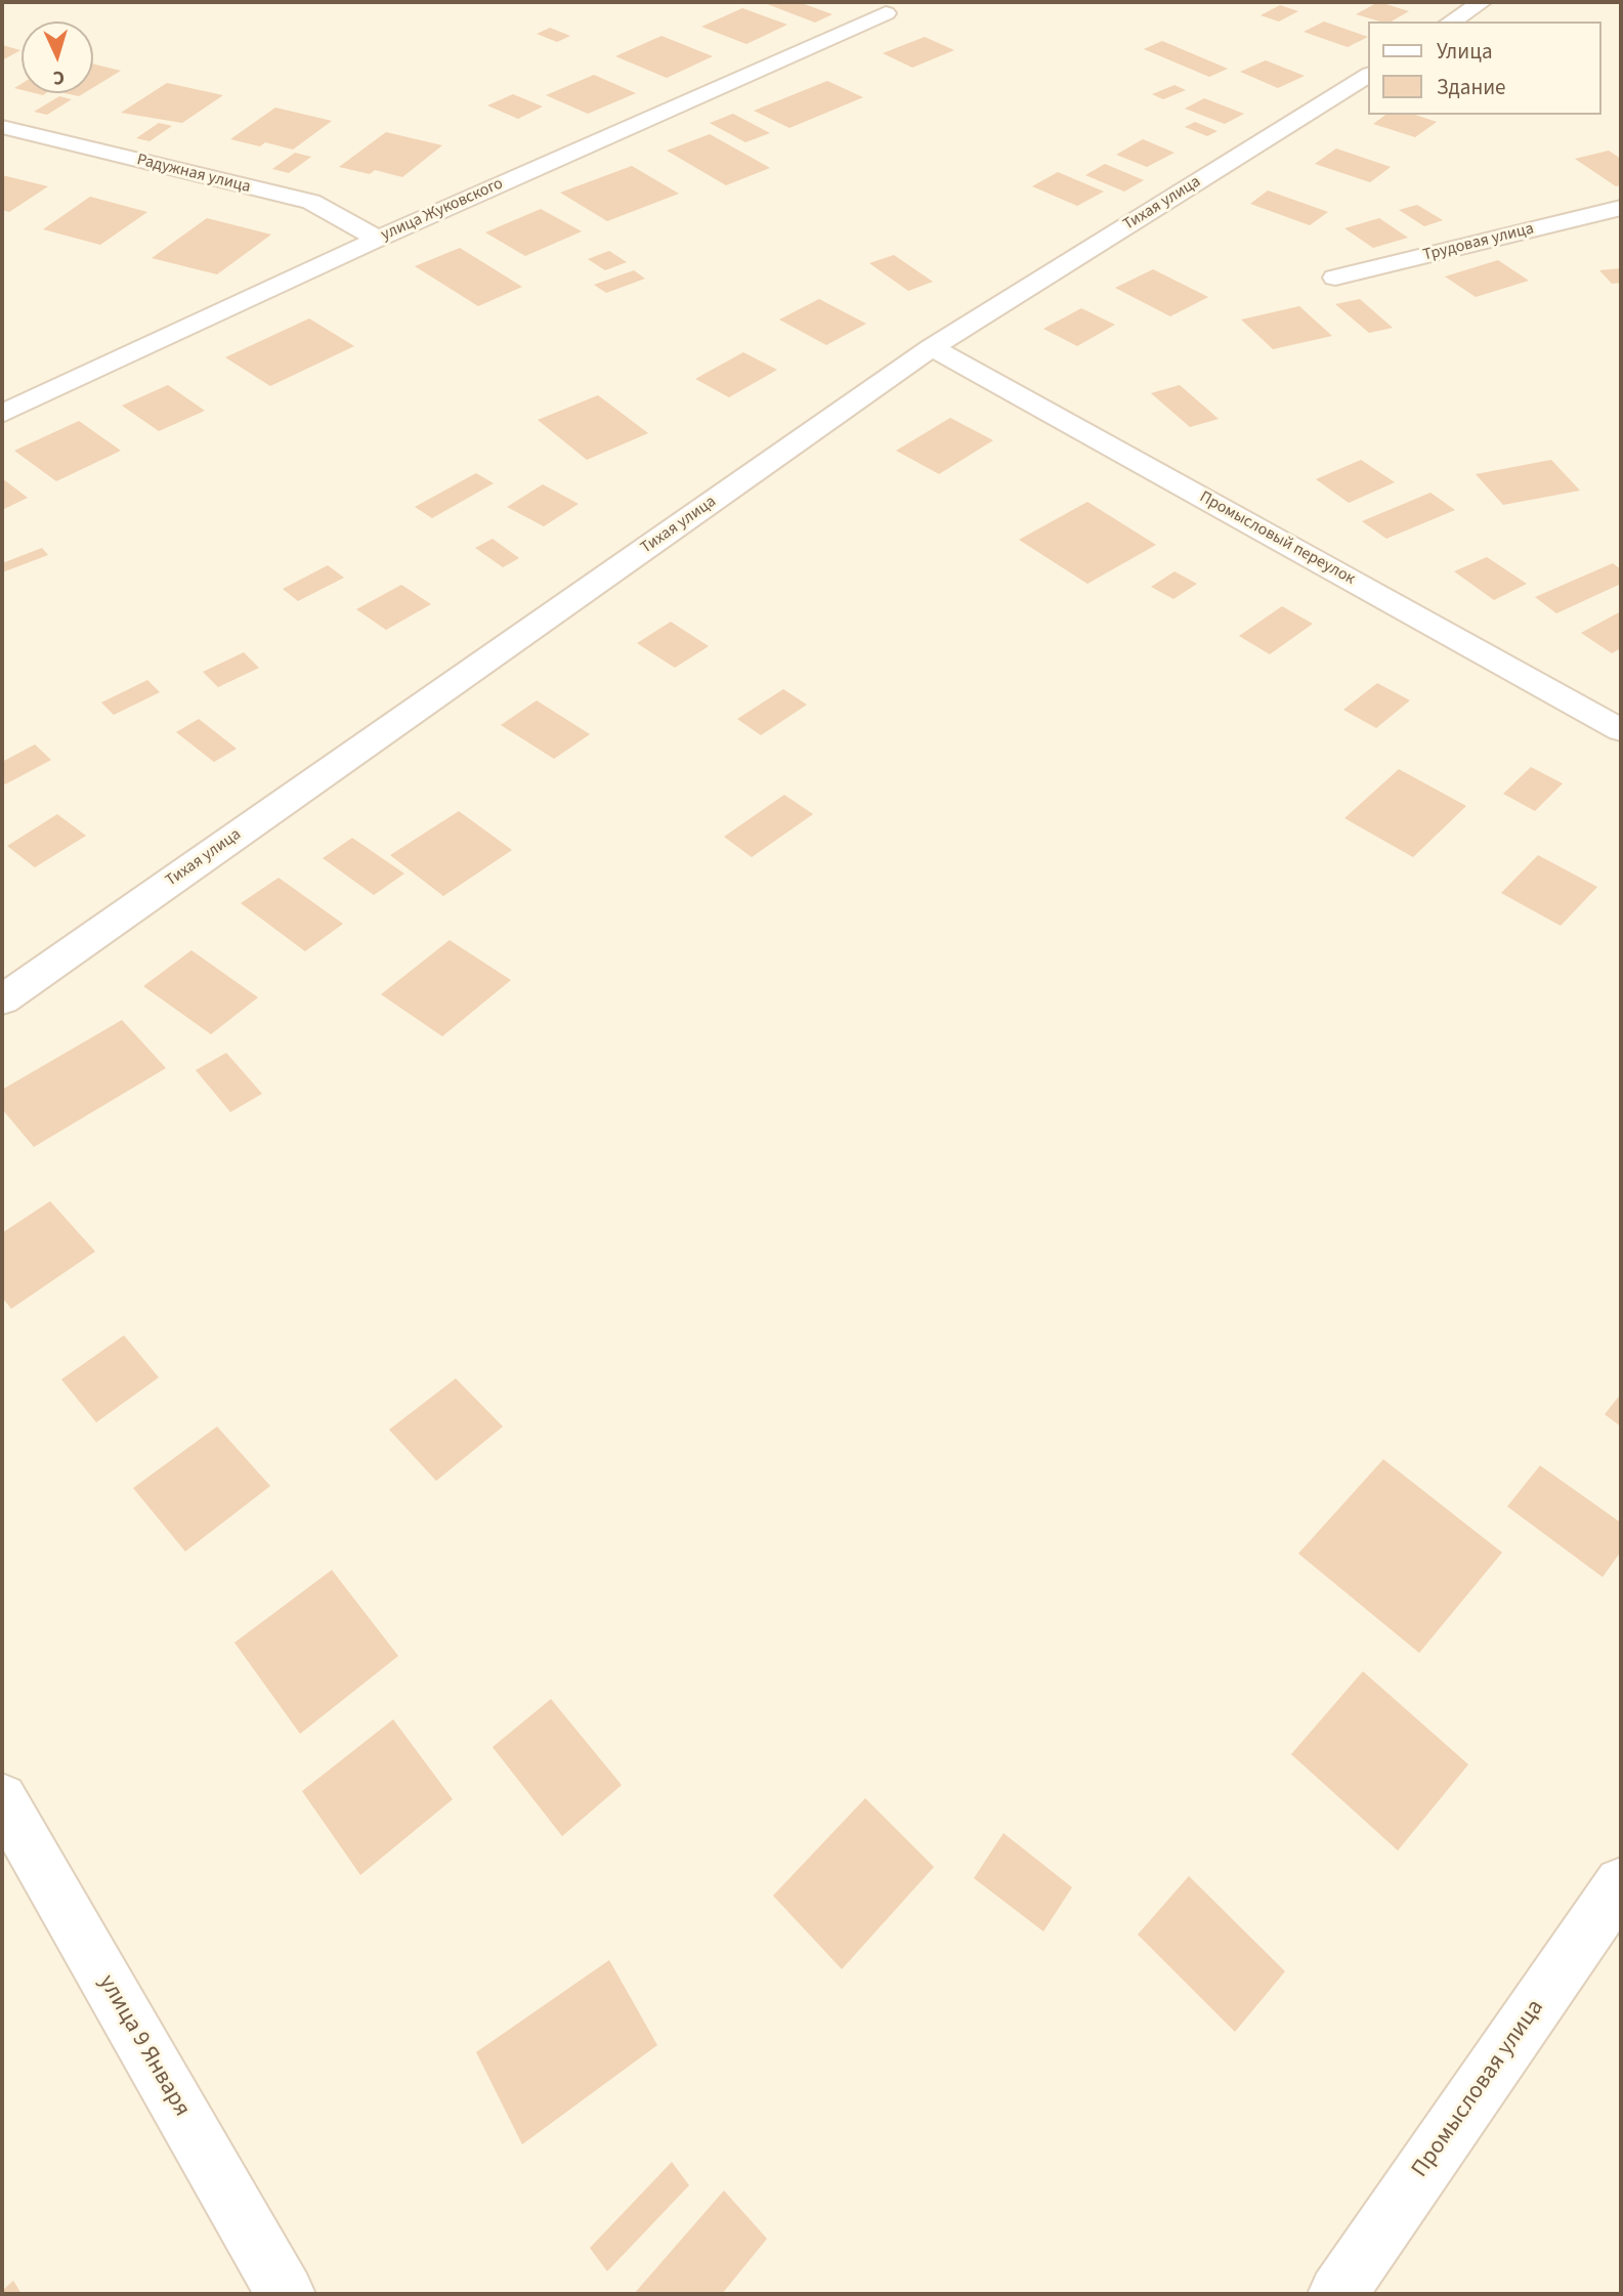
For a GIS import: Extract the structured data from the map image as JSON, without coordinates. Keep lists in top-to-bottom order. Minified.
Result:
{"streets":{"street":["Радужная улица","Тихая улица","улица Жуковского","Трудовая улица","Промысловый переулок","улица 9 Января","Промысловая улица"]},"crossings":[["Радужная улица","улица Жуковского"],["Тихая улица","Промысловый переулок"]],"legend":["Улица","Здание"],"north":"bottom"}
